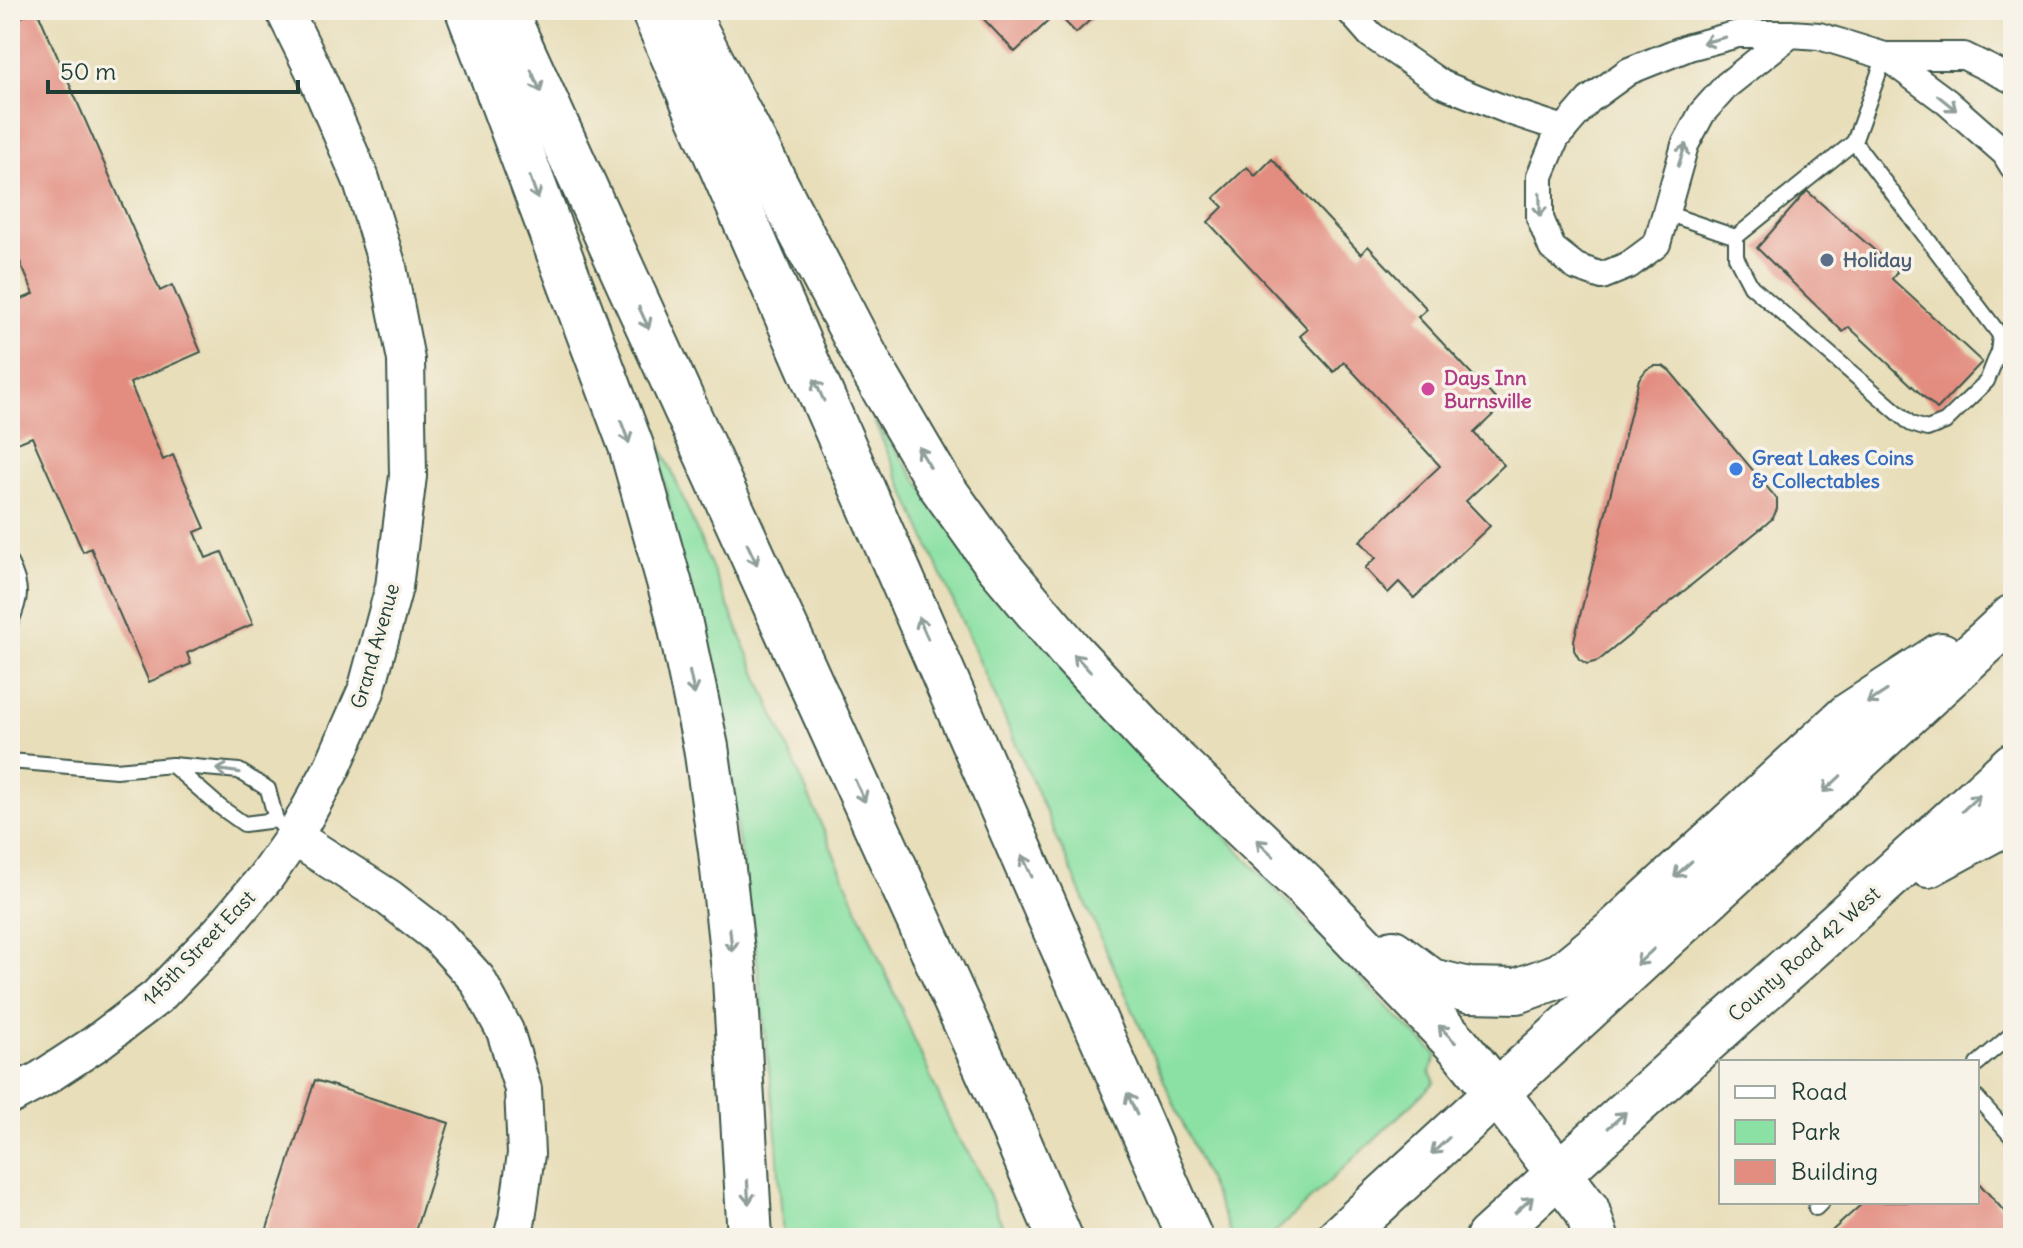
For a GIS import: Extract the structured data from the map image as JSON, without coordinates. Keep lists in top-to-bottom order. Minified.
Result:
{"streets":{"highway":["County Road 42 West"],"street":["Grand Avenue","145th Street East"]},"crossings":[["Grand Avenue","145th Street East"]],"places":["Holiday","Days Inn Burnsville","Great Lakes Coins & Collectables"],"legend":["Road","Park","Building"],"scale_bar":"50 m"}
